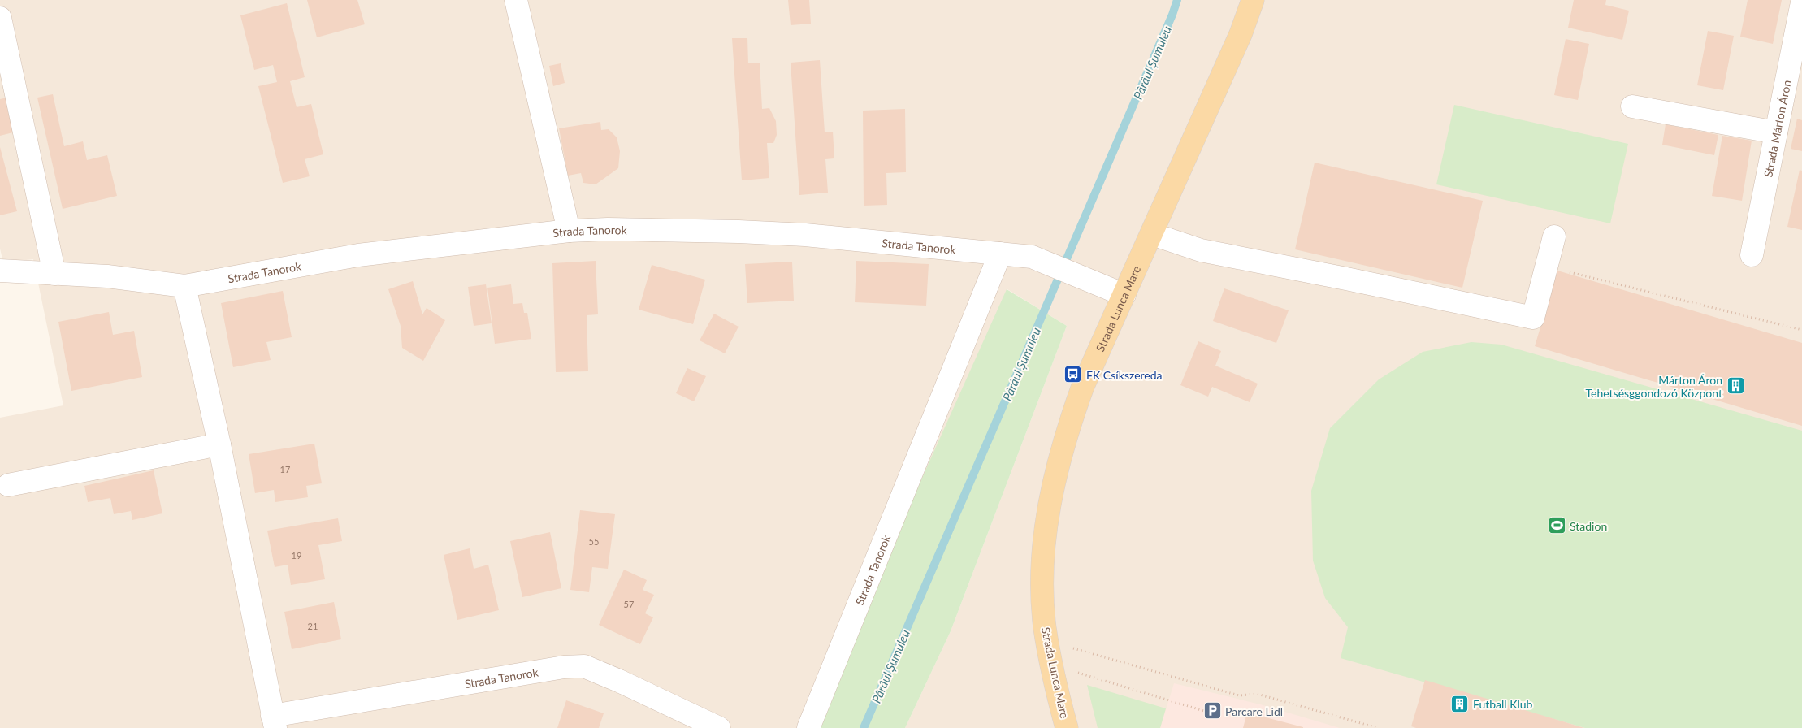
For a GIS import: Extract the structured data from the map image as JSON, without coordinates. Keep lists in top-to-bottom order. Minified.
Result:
{"streets":{"main road":["Strada Lunca Mare"],"street":["Strada Márton Áron","Strada Tanorok"]},"crossings":[["Strada Tanorok","Strada Lunca Mare"]],"water":["Pârâul Șumuleu"],"places":{"bus stop":["FK Csíkszereda"],"building":["Márton Áron Tehetsésggondozó Központ","Futball Klub"],"sports":["Stadion"],"parking":["Parcare Lidl"]},"house_numbers":["17","55","19","57","21"]}
